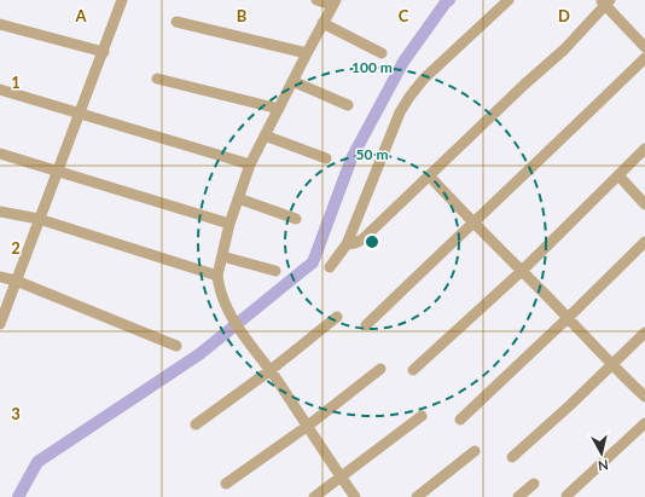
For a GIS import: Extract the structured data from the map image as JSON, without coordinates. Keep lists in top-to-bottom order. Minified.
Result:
{"north":"bottom","grid":{"columns":["A","B","C","D"],"rows":["1","2","3"]},"rings":["100 m","50 m"]}
